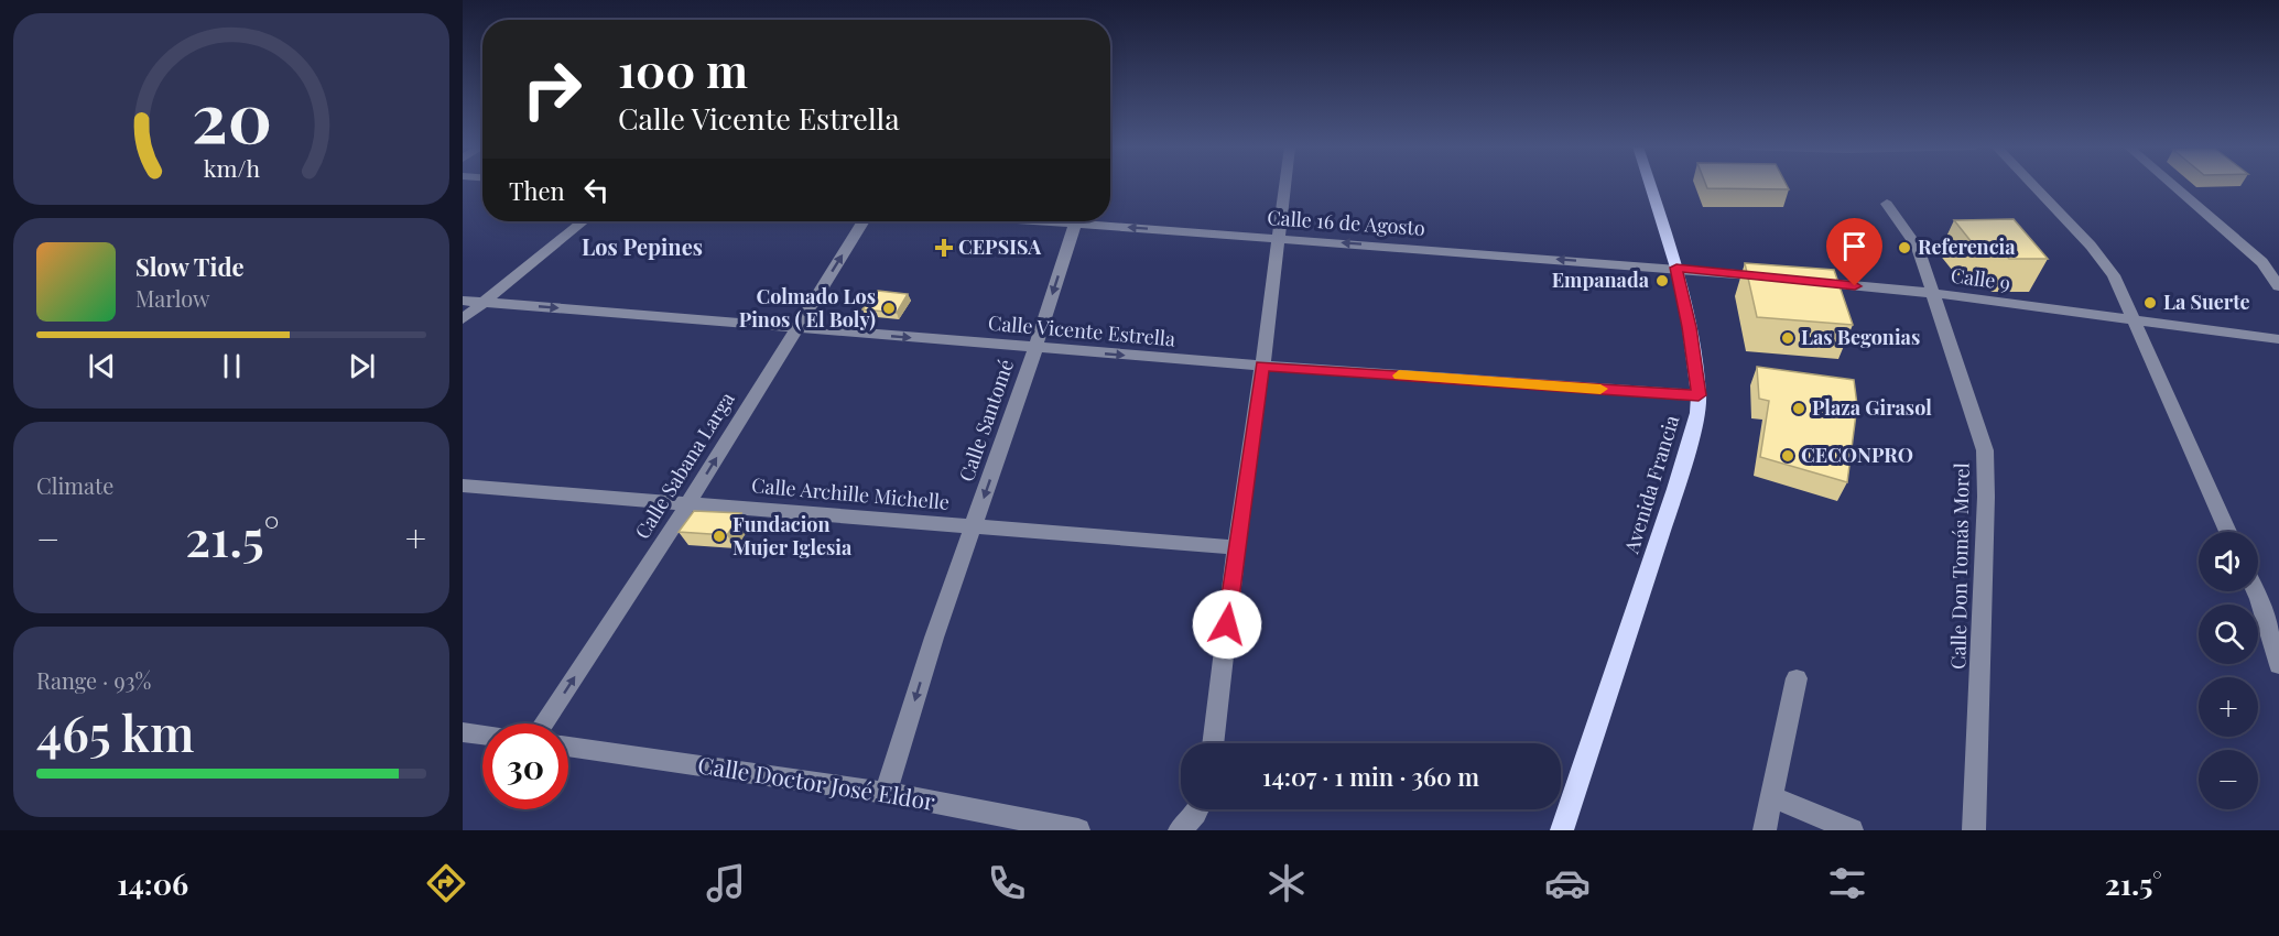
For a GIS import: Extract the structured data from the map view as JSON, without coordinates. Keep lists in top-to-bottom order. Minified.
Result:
{"streets":{"main road":["Avenida Francia"],"street":["Calle 16 de Agosto","Calle 9","Calle Vicente Estrella","Calle Santomé","Calle Sabana Larga","Calle Archille Michelle","Calle Don Tomás Morel","Calle Doctor José Eldor"]},"crossings":[["Calle 16 de Agosto","Avenida Francia"],["Calle 9","Calle Don Tomás Morel"],["Calle Vicente Estrella","Calle Santomé"],["Calle Vicente Estrella","Calle Sabana Larga"],["Calle Vicente Estrella","Avenida Francia"],["Calle Santomé","Calle Archille Michelle"],["Calle Santomé","Calle Doctor José Eldor"],["Calle Sabana Larga","Calle Archille Michelle"]],"one_way":["Calle 16 de Agosto","Calle Vicente Estrella","Calle Santomé","Calle Sabana Larga"],"districts":["Los Pepines"],"places":{"health":["CEPSISA"],"other":["Referencia","Empanada","La Suerte","Colmado Los Pinos ( El Boly)","Las Begonias","Plaza Girasol","CECONPRO","Fundacion Mujer Iglesia"]},"page":{"turn":["100 m","Calle Vicente Estrella"],"then":"Then","song":["Slow Tide","Marlow"],"tile":["Climate",["Range · 93%","465 km"]],"heat":["−","21.5°","+"],"map_buttons":["+","−"],"limit":"30","trip":"14:07 · 1 min · 360 m","tabs":["14:06","21.5°"],"gauge":["20","km/h"]}}
